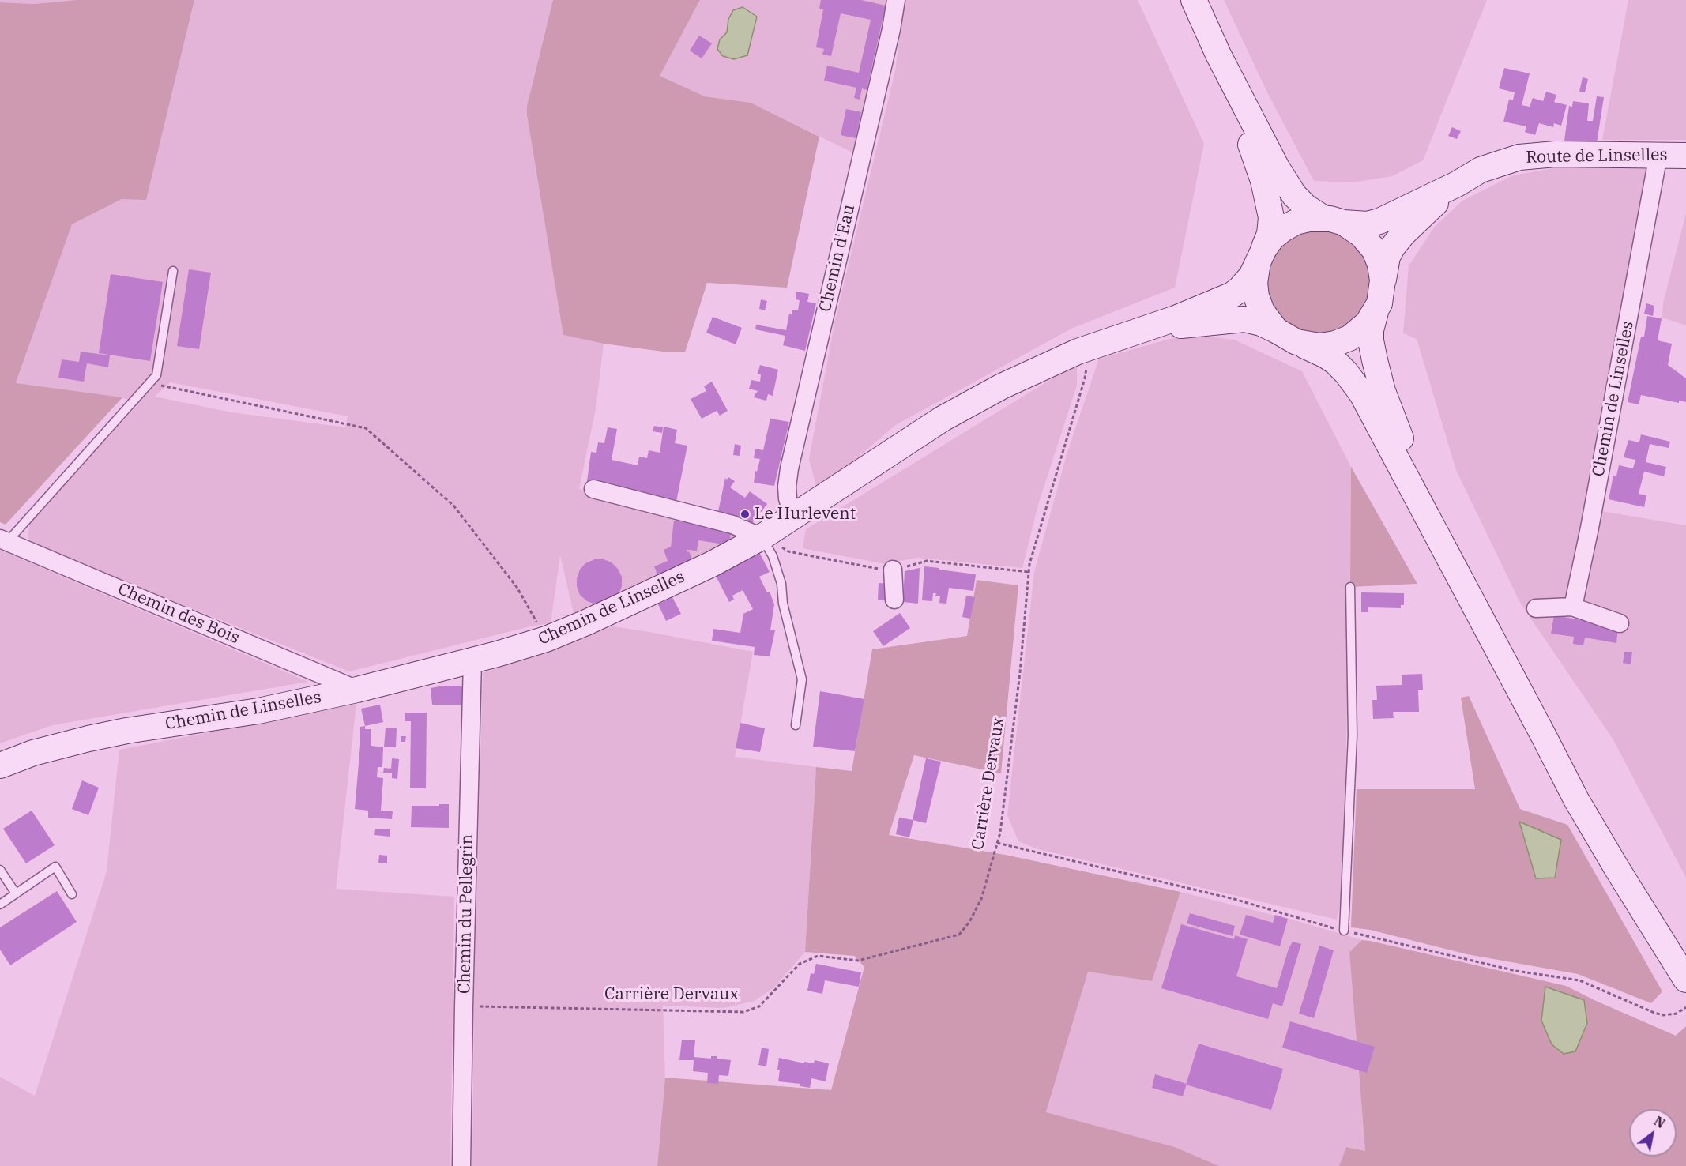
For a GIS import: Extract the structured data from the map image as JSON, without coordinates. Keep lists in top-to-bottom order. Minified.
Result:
{"streets":{"street":["Route de Linselles","Chemin d'Eau","Chemin de Linselles","Chemin des Bois","Chemin du Pellegrin"],"path":["Carrière Dervaux"]},"crossings":[["Route de Linselles","Chemin de Linselles"],["Chemin d'Eau","Chemin de Linselles"],["Chemin de Linselles","Chemin des Bois"],["Chemin de Linselles","Carrière Dervaux"],["Chemin de Linselles","Chemin du Pellegrin"],["Carrière Dervaux","Chemin du Pellegrin"]],"places":["Le Hurlevent"],"north":"top right"}
